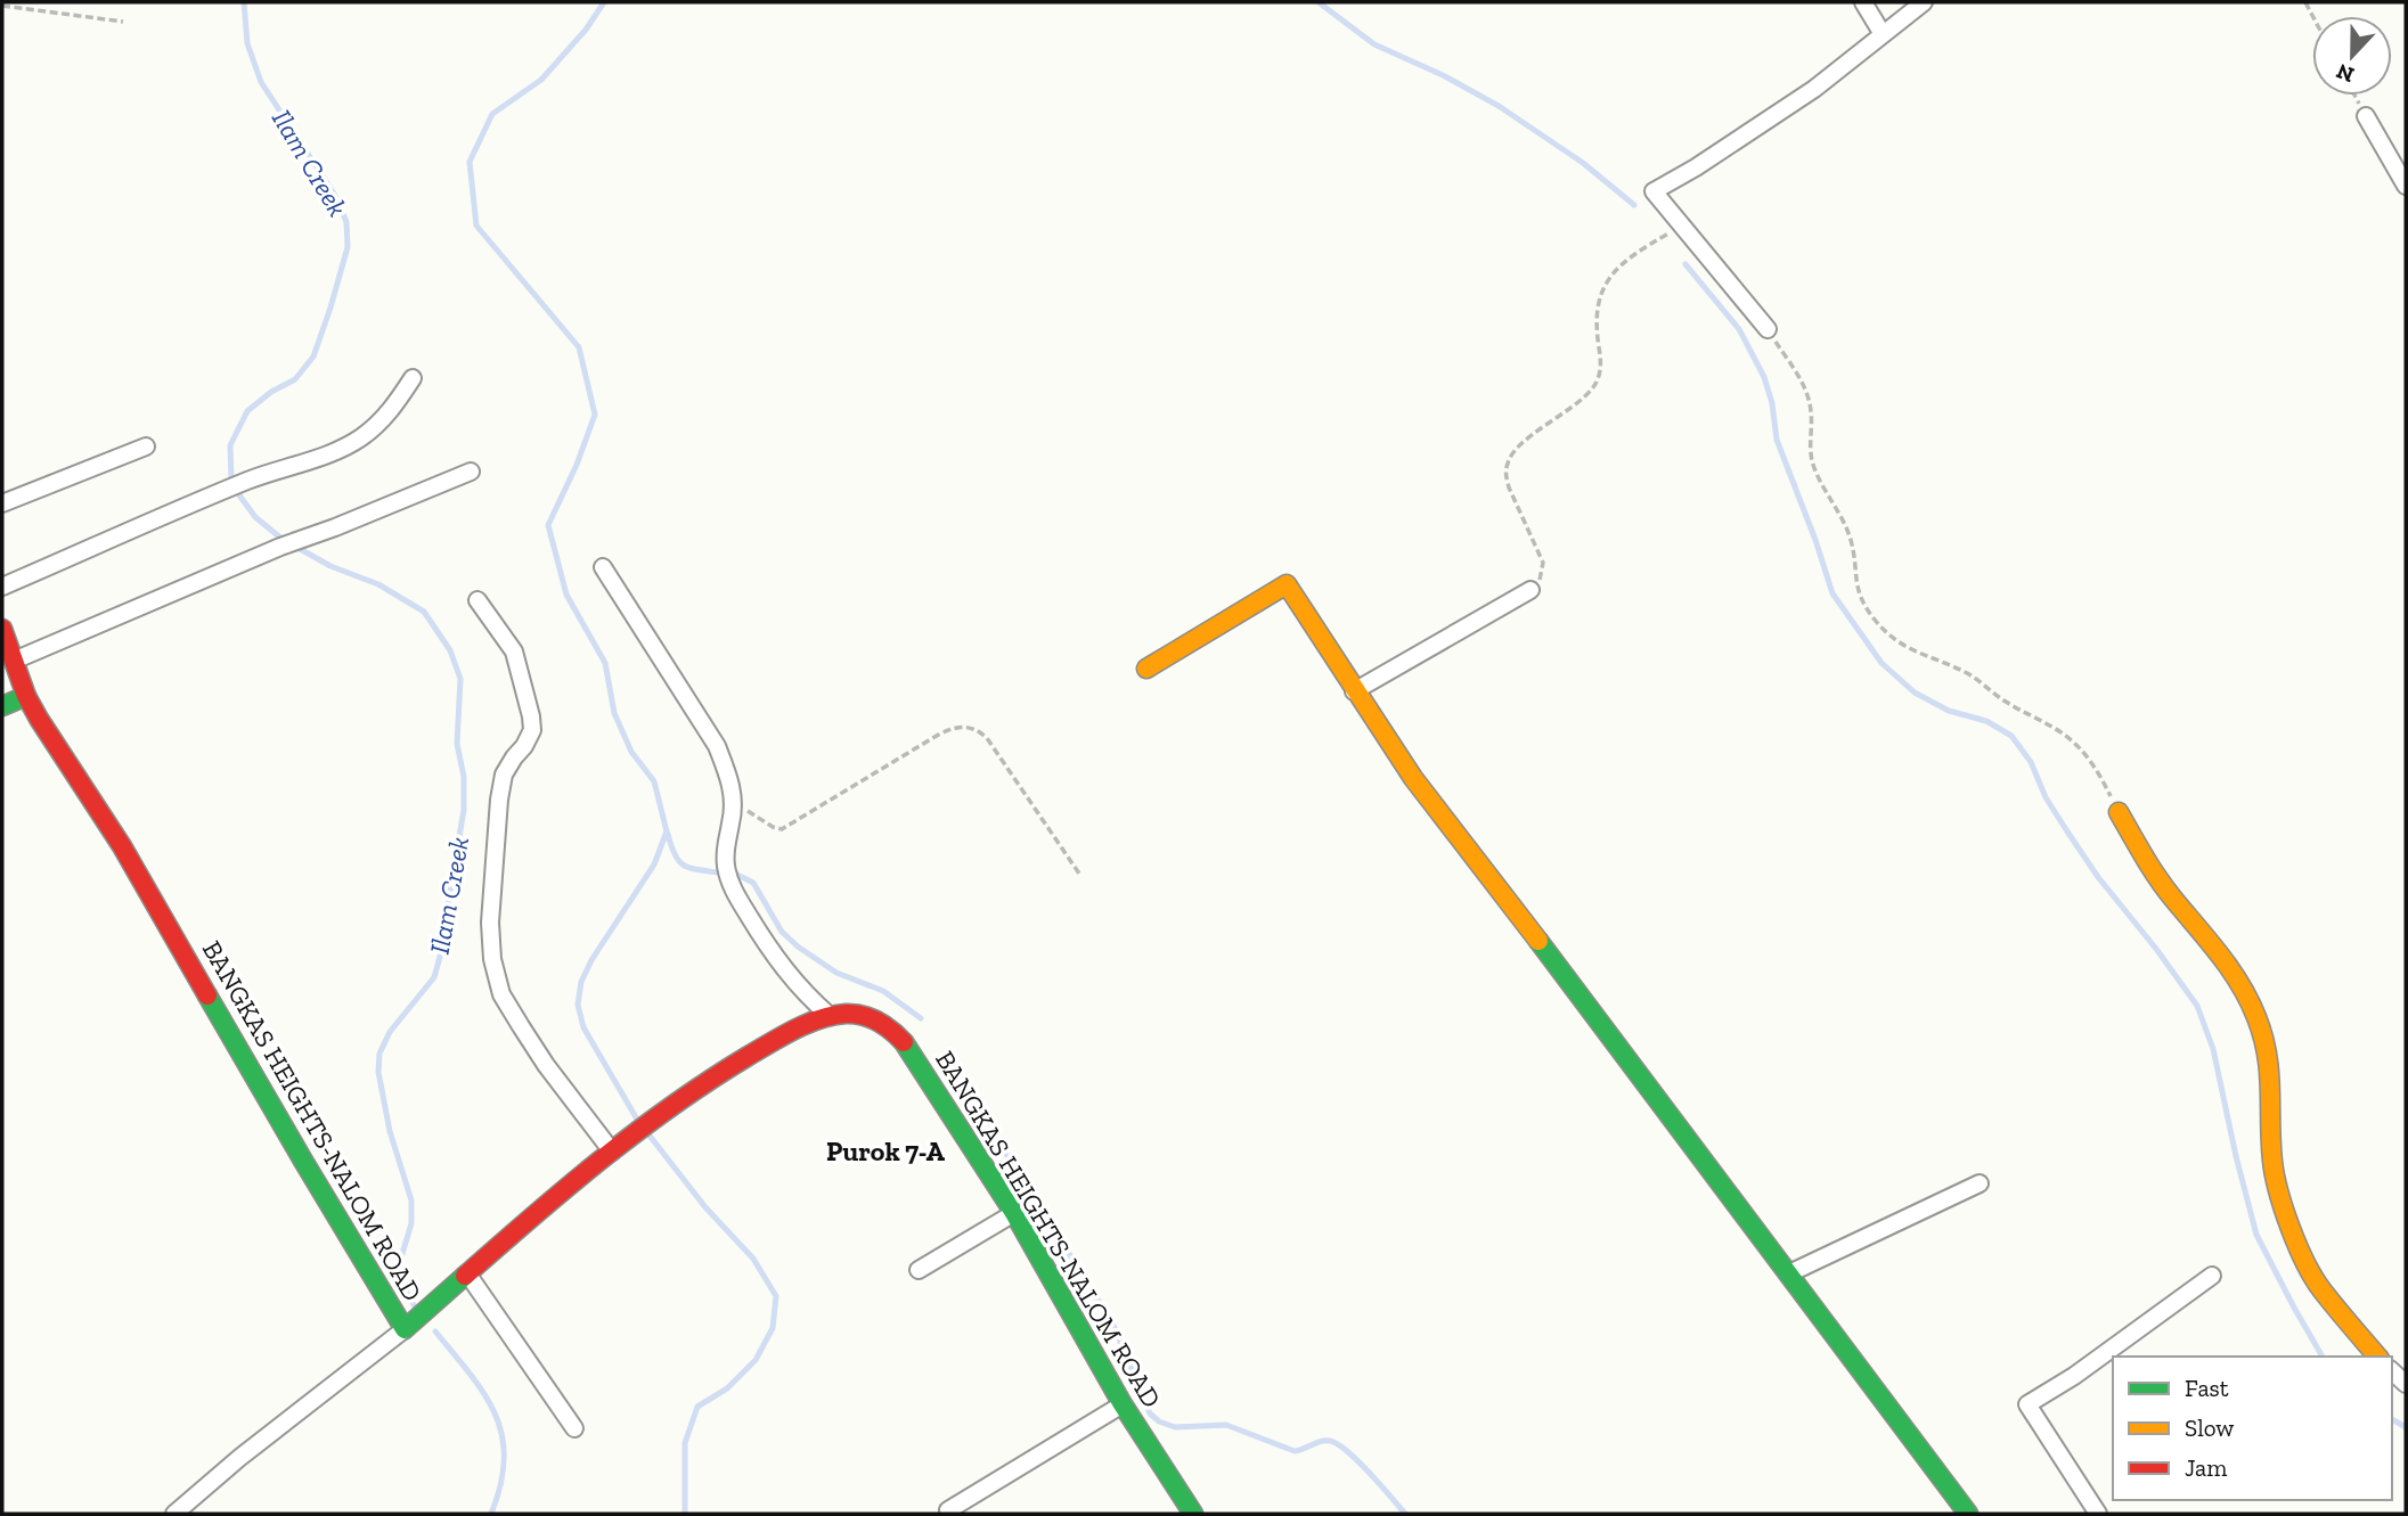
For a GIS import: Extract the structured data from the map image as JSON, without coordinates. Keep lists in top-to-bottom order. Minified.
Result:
{"streets":{"street":["BANGKAS HEIGHTS-NALOM ROAD"]},"districts":["Purok 7-A"],"water":["Ilam Creek"],"legend":["Fast","Slow","Jam"],"north":"bottom"}
